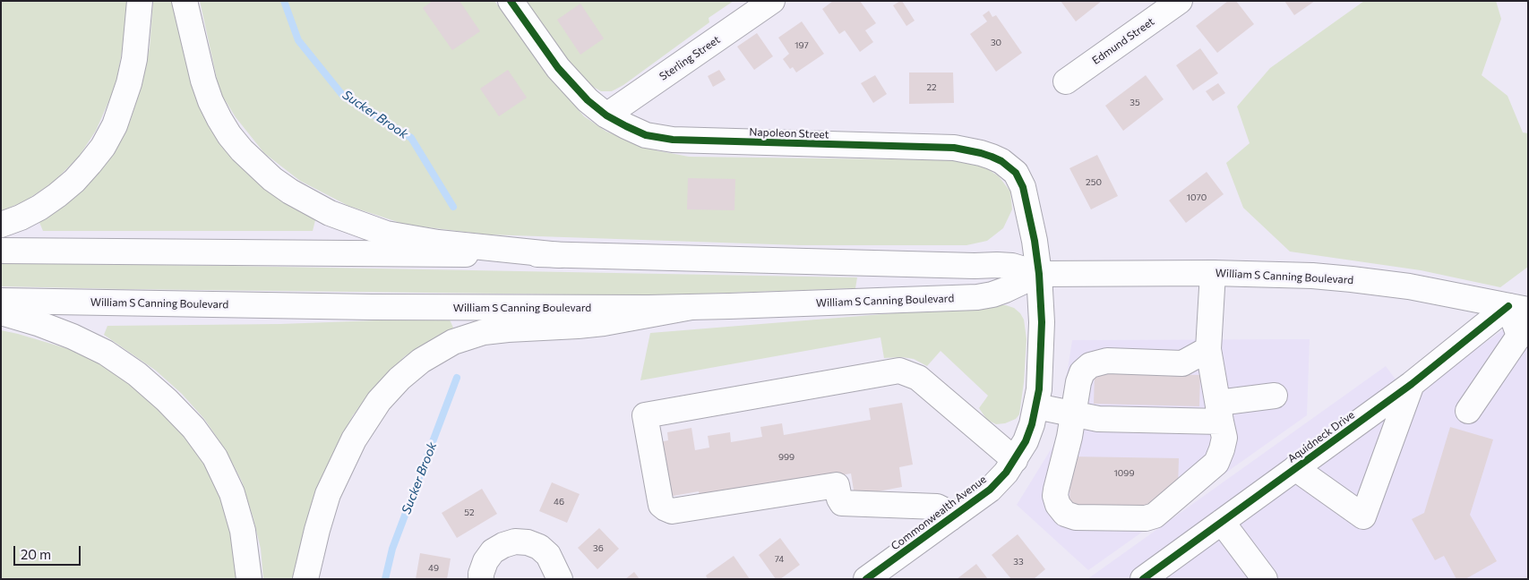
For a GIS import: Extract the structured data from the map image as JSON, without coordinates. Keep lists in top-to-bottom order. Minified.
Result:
{"streets":{"main road":["Edmund Street","Sterling Street","Napoleon Street","William S Canning Boulevard","Aquidneck Drive","Commonwealth Avenue"]},"crossings":[["Sterling Street","Napoleon Street"],["Napoleon Street","William S Canning Boulevard"],["Napoleon Street","Commonwealth Avenue"],["William S Canning Boulevard","Aquidneck Drive"],["William S Canning Boulevard","Commonwealth Avenue"]],"water":["Sucker Brook"],"house_numbers":["30","197","22","35","250","1070","999","1099","46","52","36","74","33","49"],"scale_bar":"20 m"}
